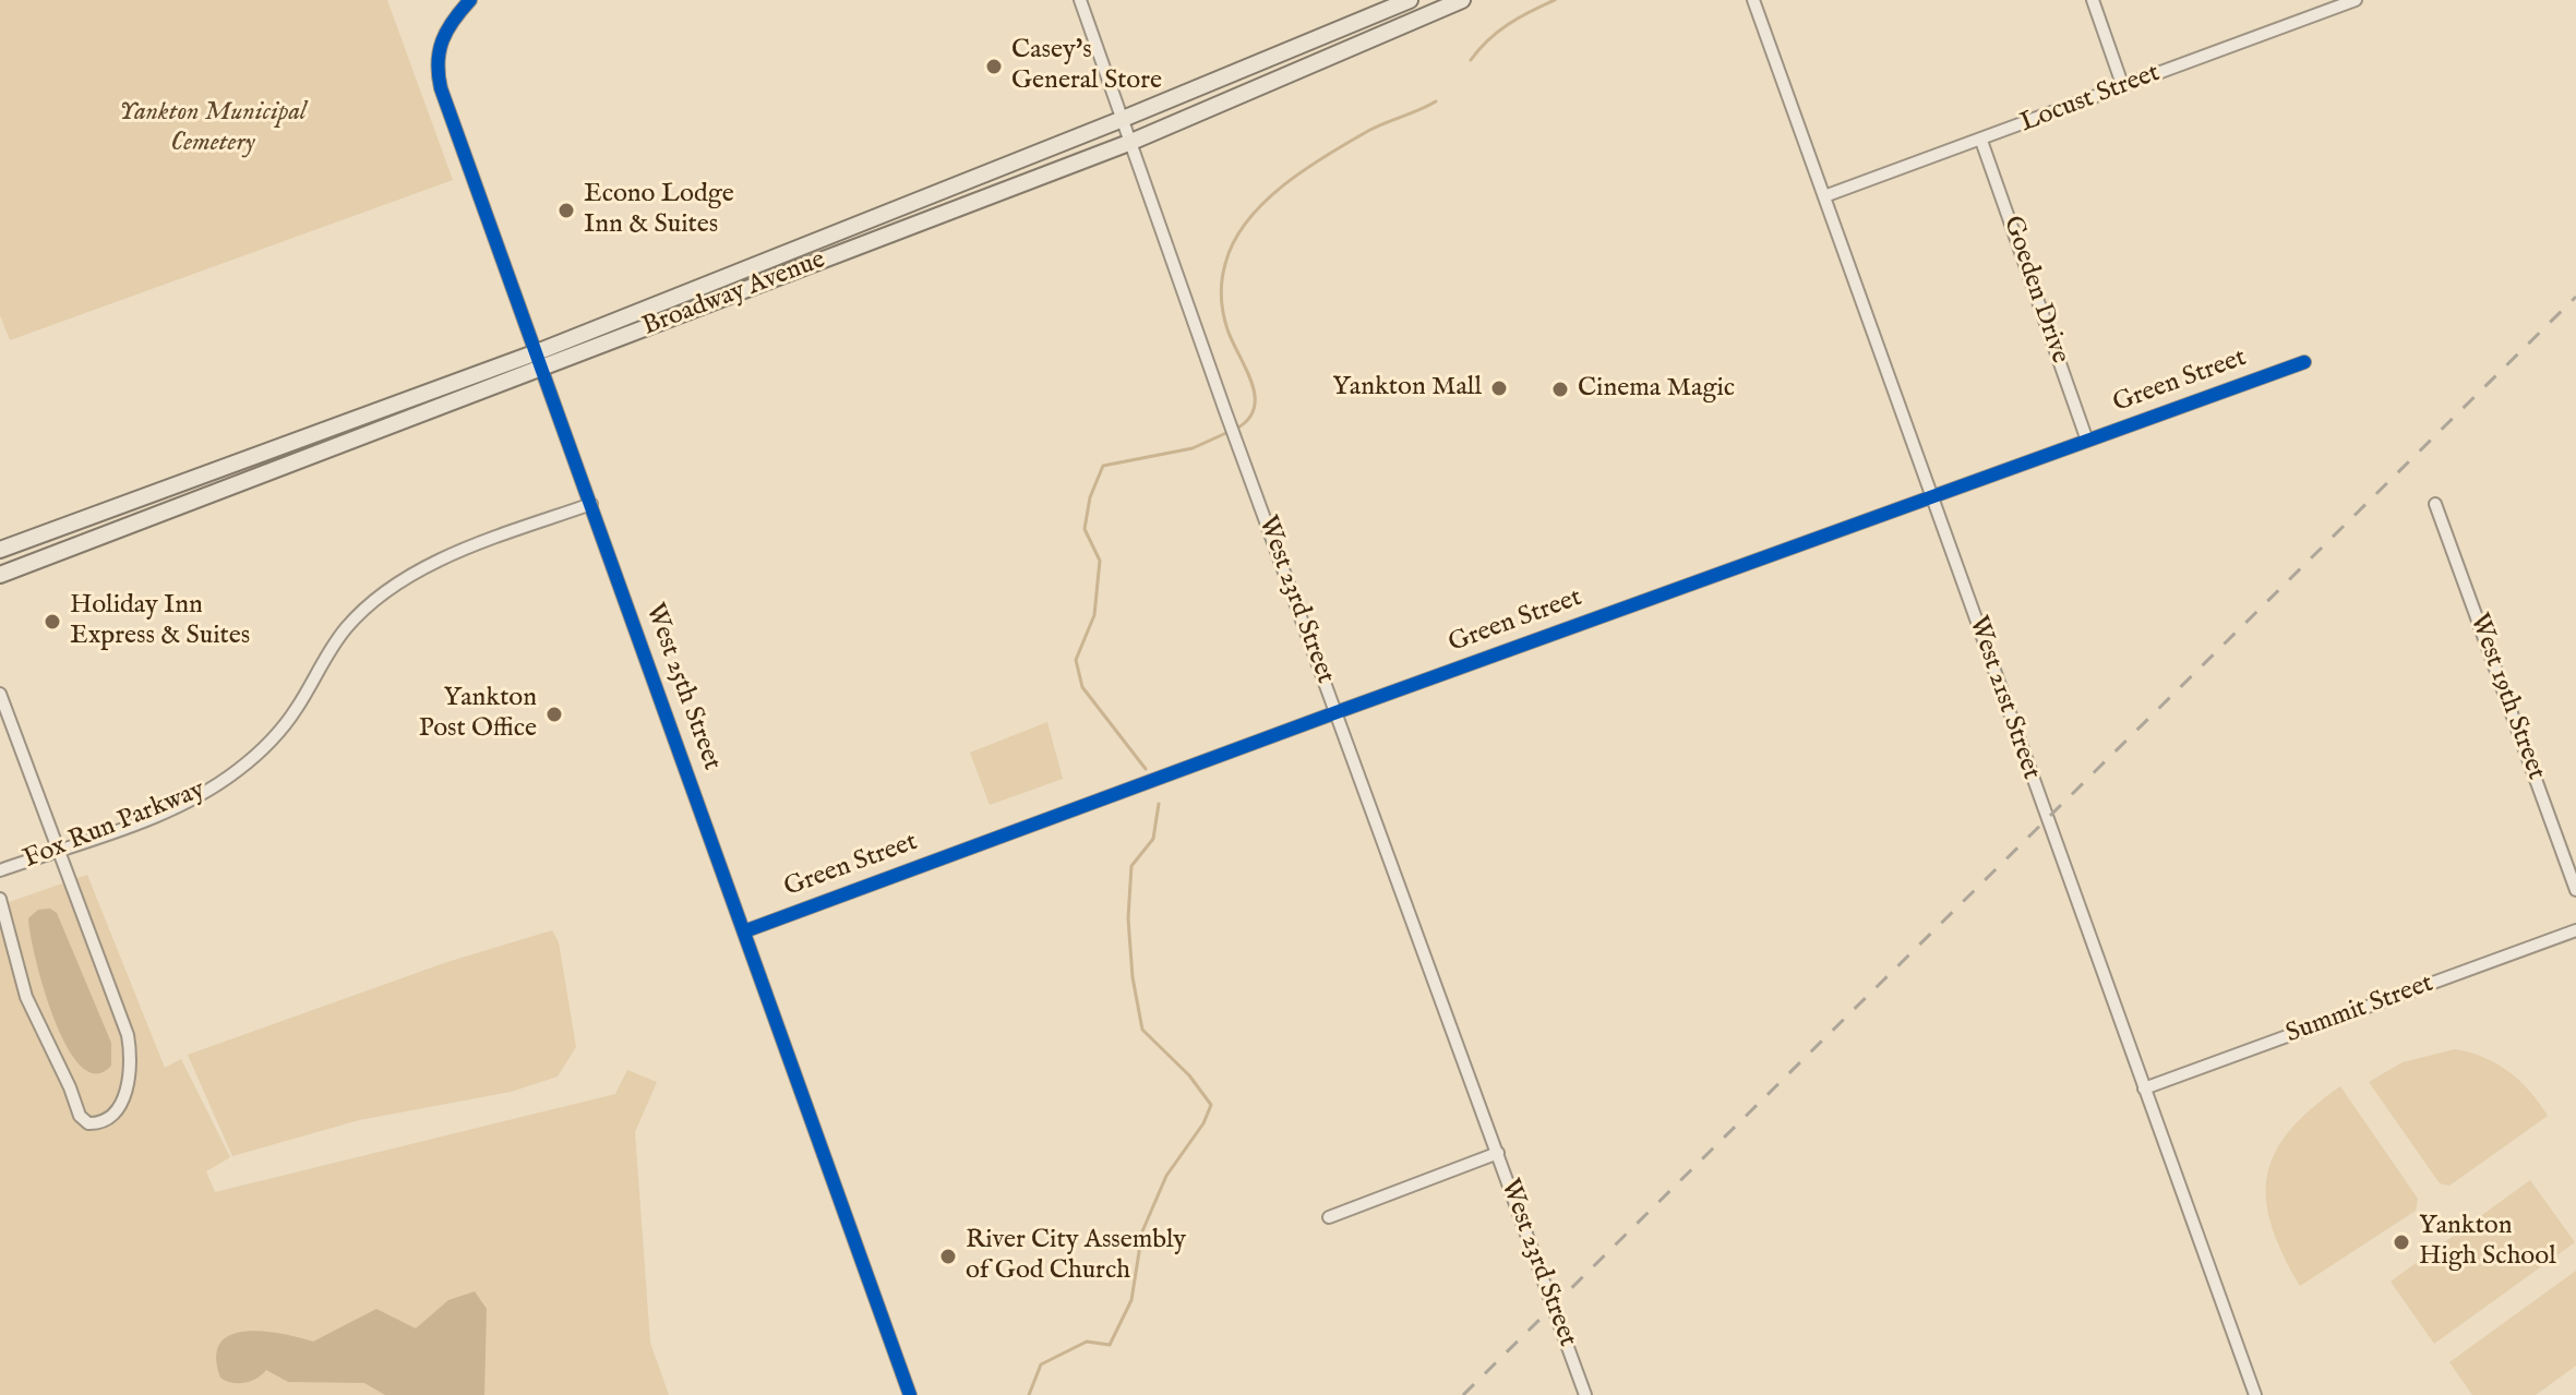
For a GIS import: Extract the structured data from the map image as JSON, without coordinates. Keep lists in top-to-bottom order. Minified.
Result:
{"streets":{"highway":["Broadway Avenue"],"street":["Locust Street","Goeden Drive","Green Street","West 23rd Street","West 25th Street","West 19th Street","West 21st Street","Fox Run Parkway","Summit Street"]},"crossings":[["Locust Street","Goeden Drive"],["Locust Street","West 21st Street"],["Goeden Drive","Green Street"],["Broadway Avenue","West 23rd Street"],["Broadway Avenue","West 25th Street"],["Green Street","West 23rd Street"],["Green Street","West 25th Street"],["Green Street","West 21st Street"],["West 25th Street","Fox Run Parkway"],["West 21st Street","Summit Street"]],"parks":["Yankton Municipal Cemetery"],"places":["Casey's General Store","Econo Lodge Inn & Suites","Yankton Mall","Cinema Magic","Holiday Inn Express & Suites","Yankton Post Office","Yankton High School","River City Assembly of God Church"]}
